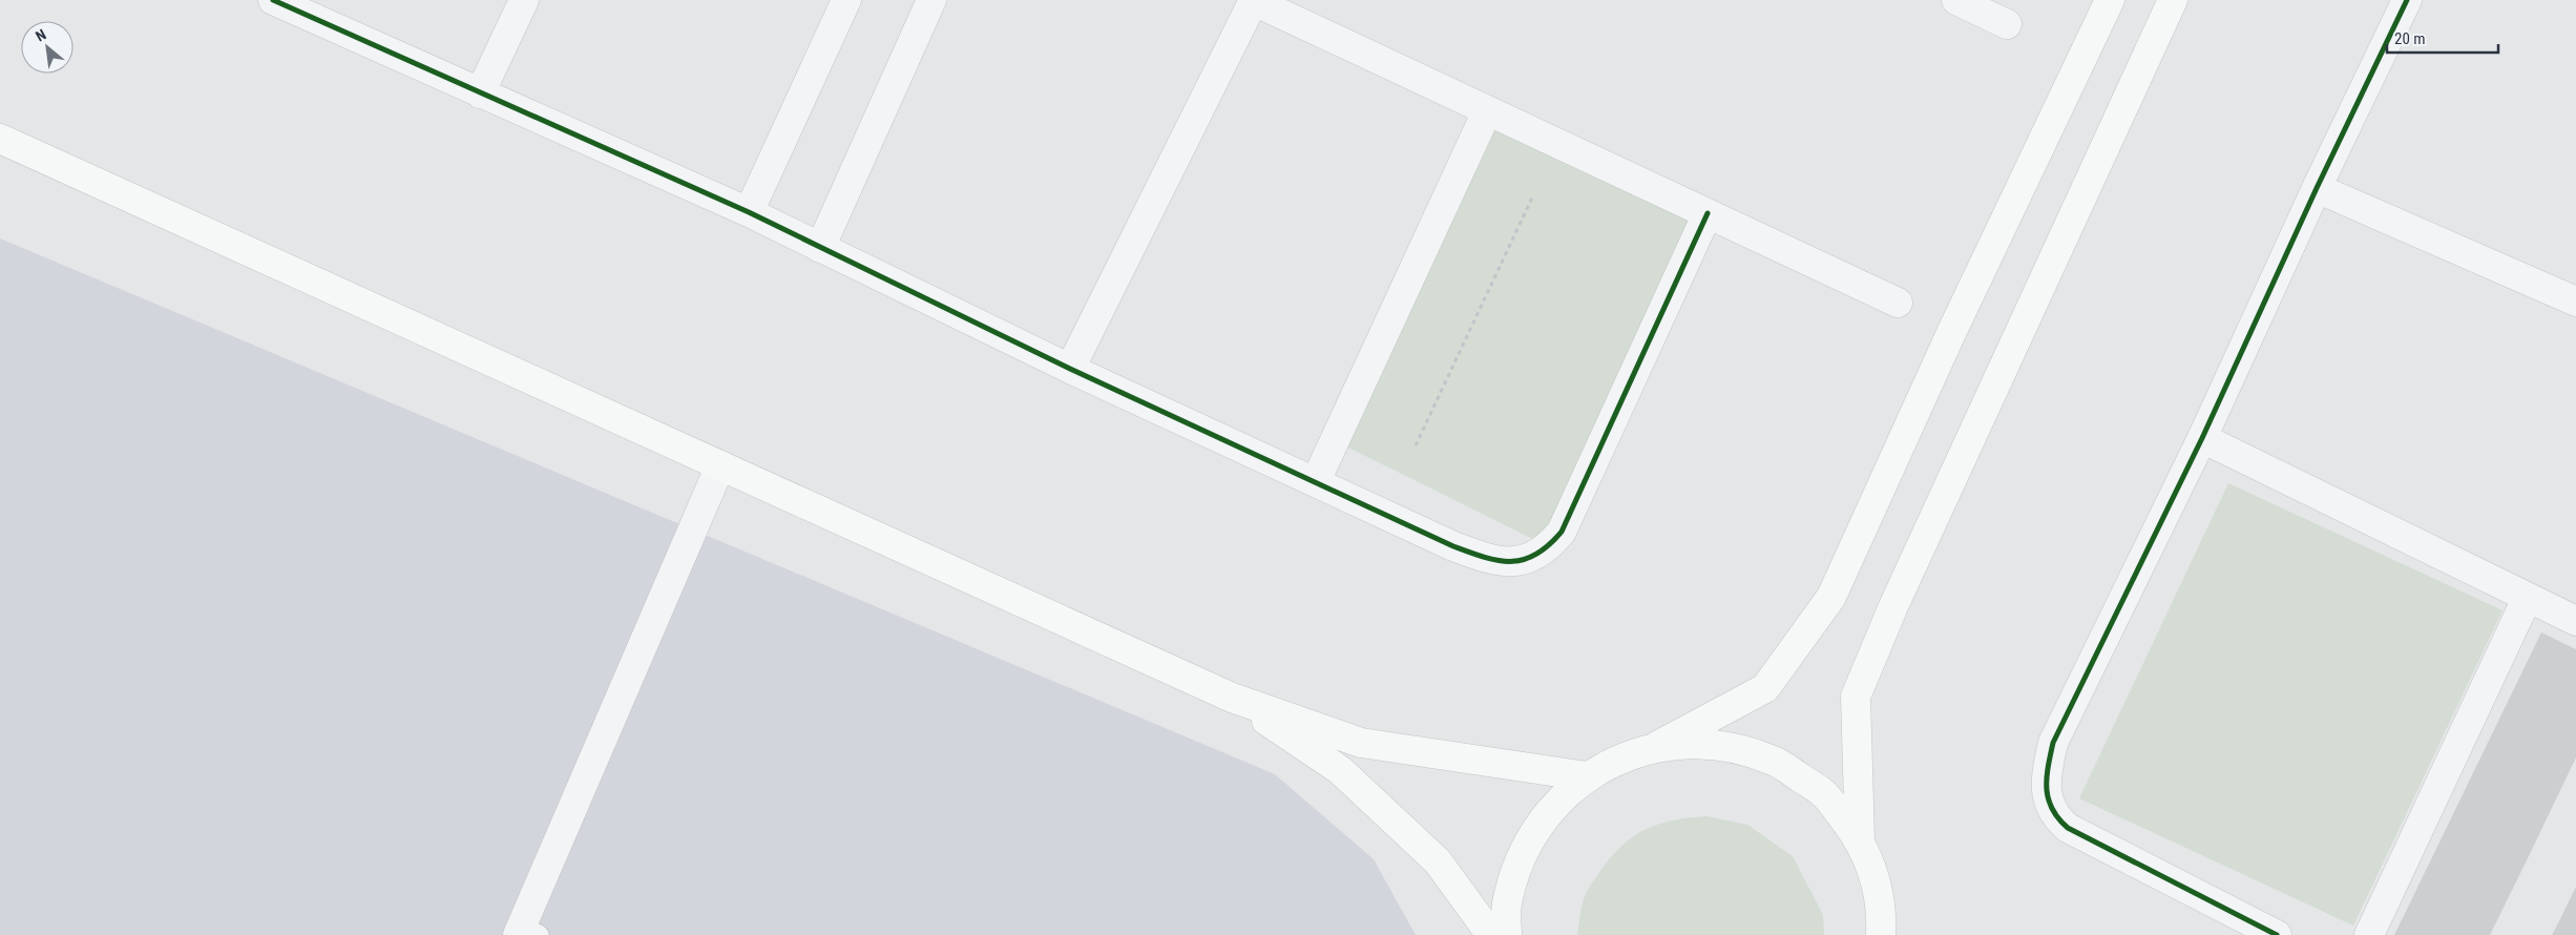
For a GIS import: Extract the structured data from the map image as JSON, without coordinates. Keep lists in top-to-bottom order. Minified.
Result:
{"scale_bar":"20 m","north":"top left"}
